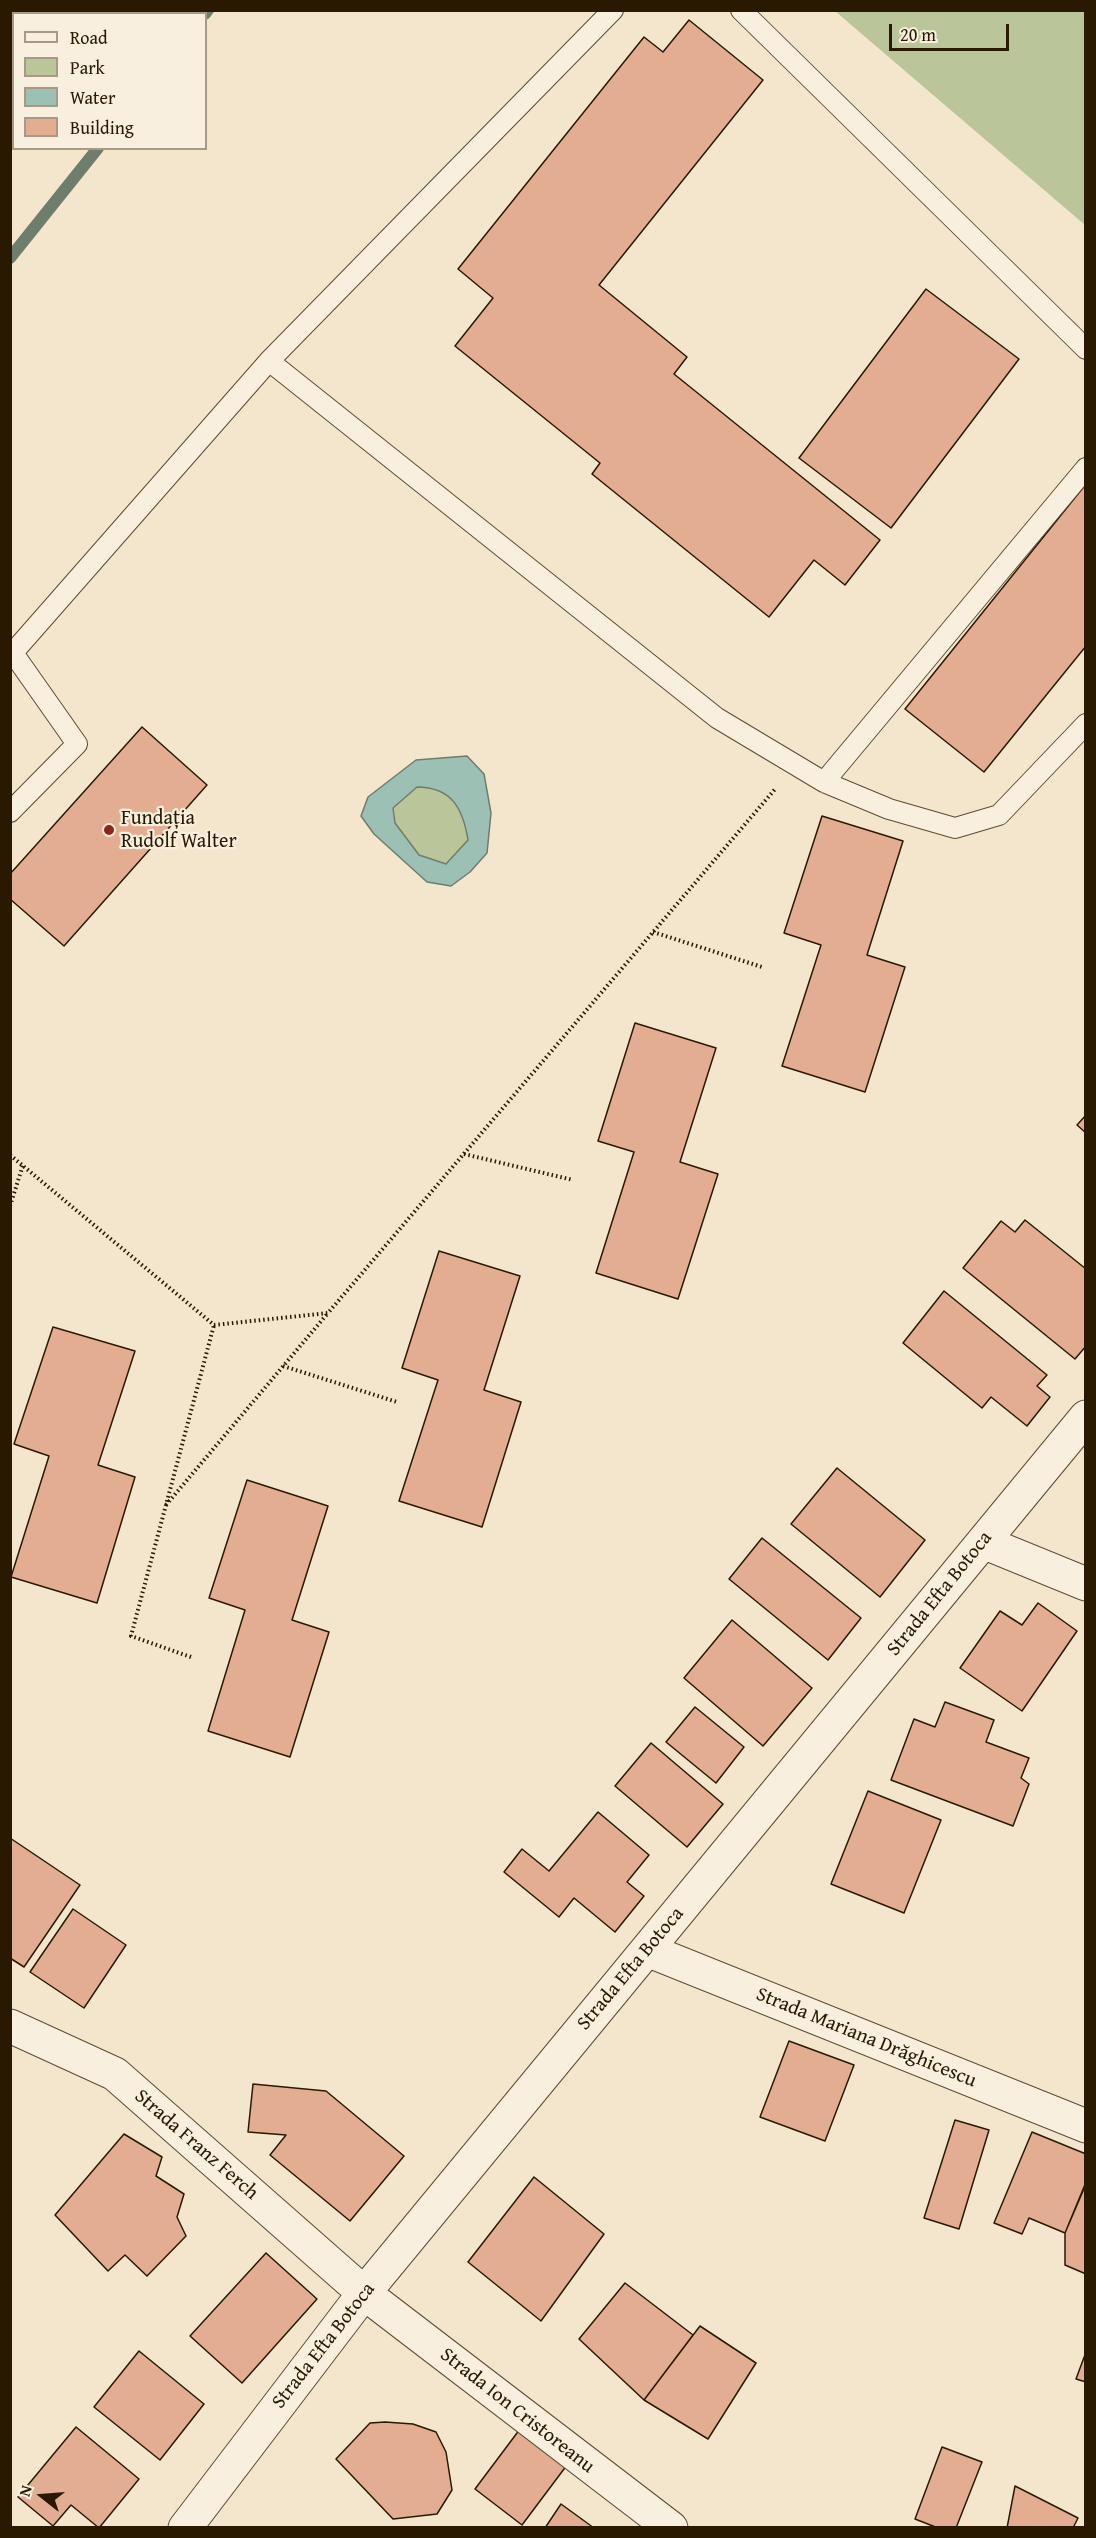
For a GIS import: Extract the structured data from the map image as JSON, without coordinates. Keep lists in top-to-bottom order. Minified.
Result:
{"streets":{"street":["Strada Efta Botoca","Strada Mariana Drăghicescu","Strada Franz Ferch","Strada Ion Cristoreanu"]},"crossings":[["Strada Efta Botoca","Strada Mariana Drăghicescu"],["Strada Efta Botoca","Strada Franz Ferch"],["Strada Efta Botoca","Strada Ion Cristoreanu"],["Strada Franz Ferch","Strada Ion Cristoreanu"]],"places":["Fundația Rudolf Walter"],"legend":["Road","Park","Water","Building"],"scale_bar":"20 m","north":"left"}
